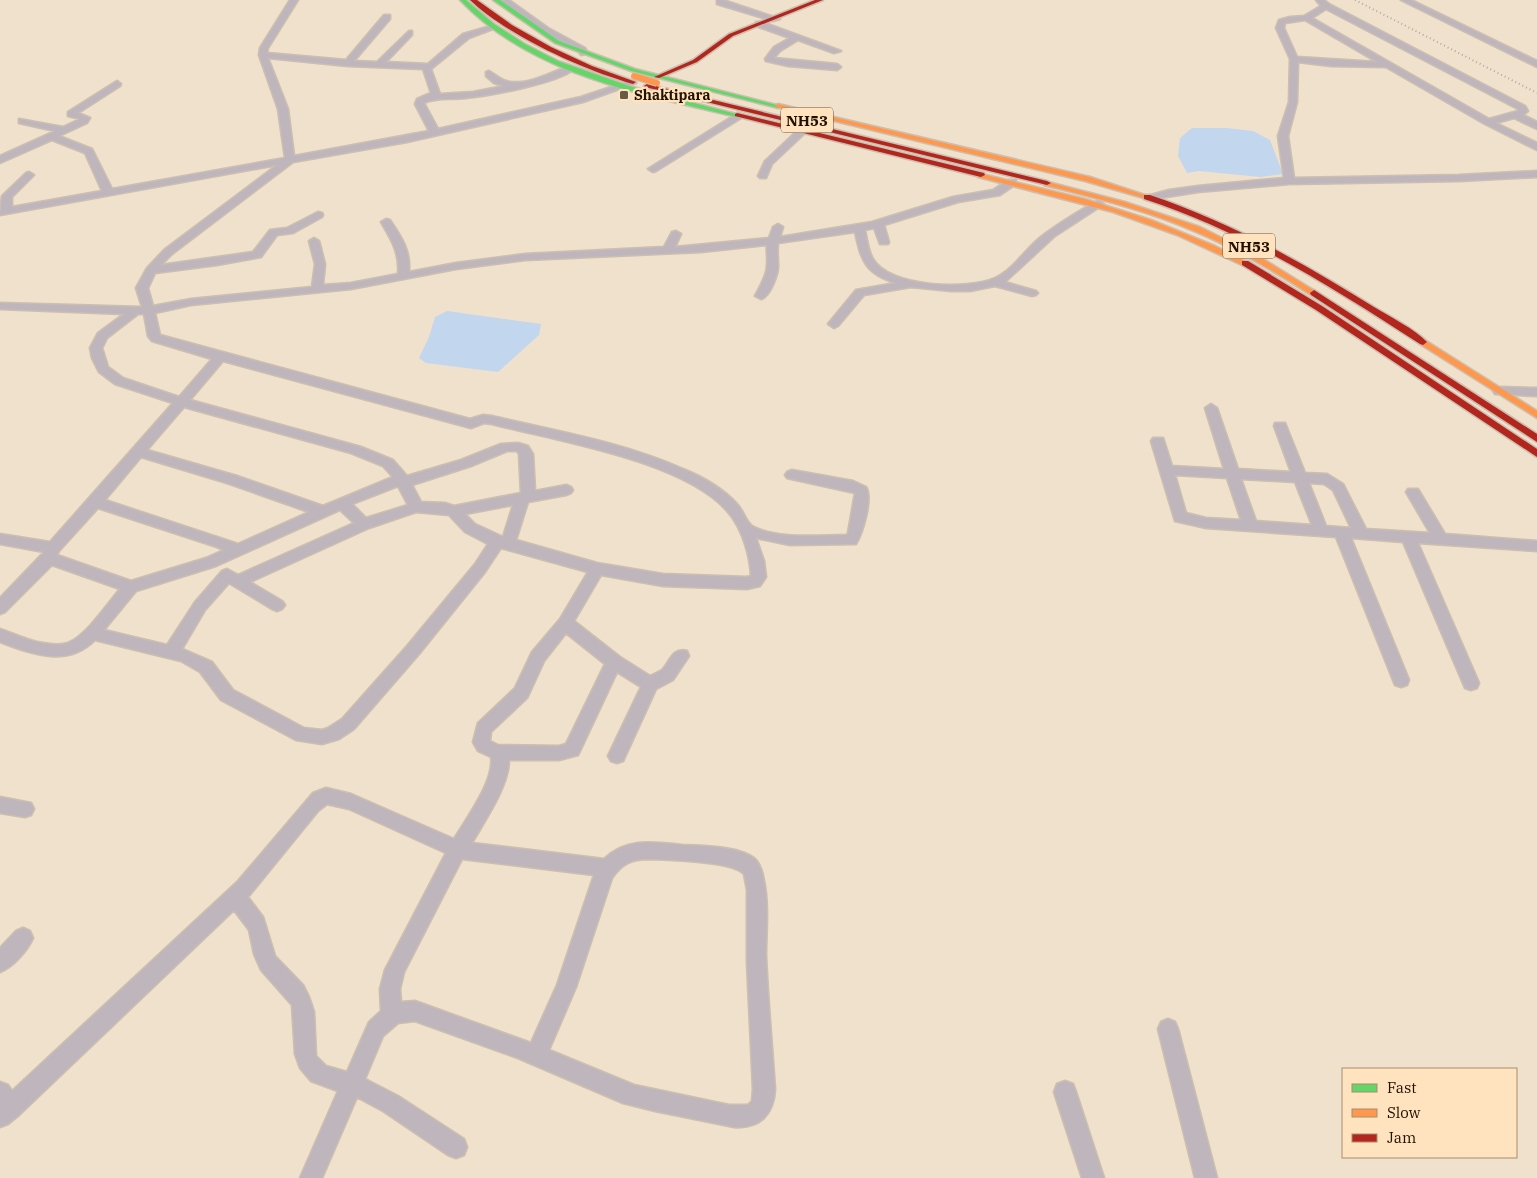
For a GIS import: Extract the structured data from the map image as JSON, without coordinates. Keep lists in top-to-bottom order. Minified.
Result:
{"streets":{"main road":["NH53"]},"places":{"transit":["Shaktipara"]},"legend":["Fast","Slow","Jam"]}
